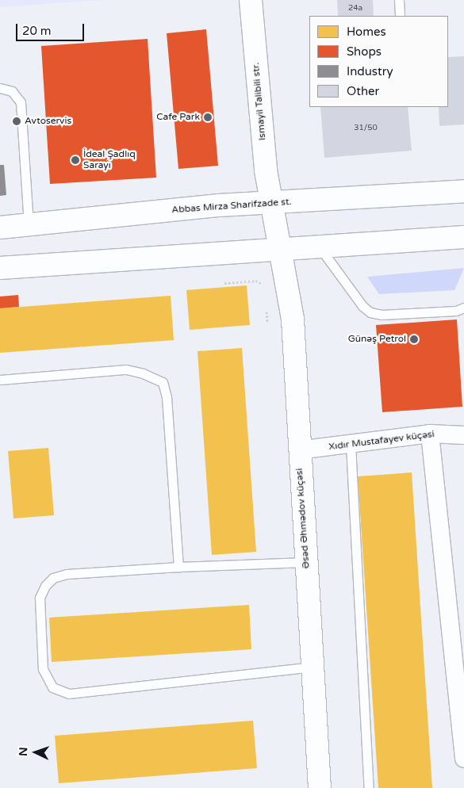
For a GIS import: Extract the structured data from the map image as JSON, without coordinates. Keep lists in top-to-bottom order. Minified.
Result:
{"streets":{"main road":["Ismayil Talibili str.","Abbas Mirza Sharifzade st.","Əsəd Əhmədov küçəsi"],"street":["Xıdır Mustafayev küçəsi"]},"crossings":[["Ismayil Talibili str.","Abbas Mirza Sharifzade st."],["Ismayil Talibili str.","Əsəd Əhmədov küçəsi"],["Xıdır Mustafayev küçəsi","Əsəd Əhmədov küçəsi"]],"places":["Cafe Park","Avtoservis","İdeal Şadlıq Sarayı","Günəş Petrol"],"house_numbers":["24a","31/50"],"legend":["Homes","Shops","Industry","Other"],"scale_bar":"20 m","north":"left"}
